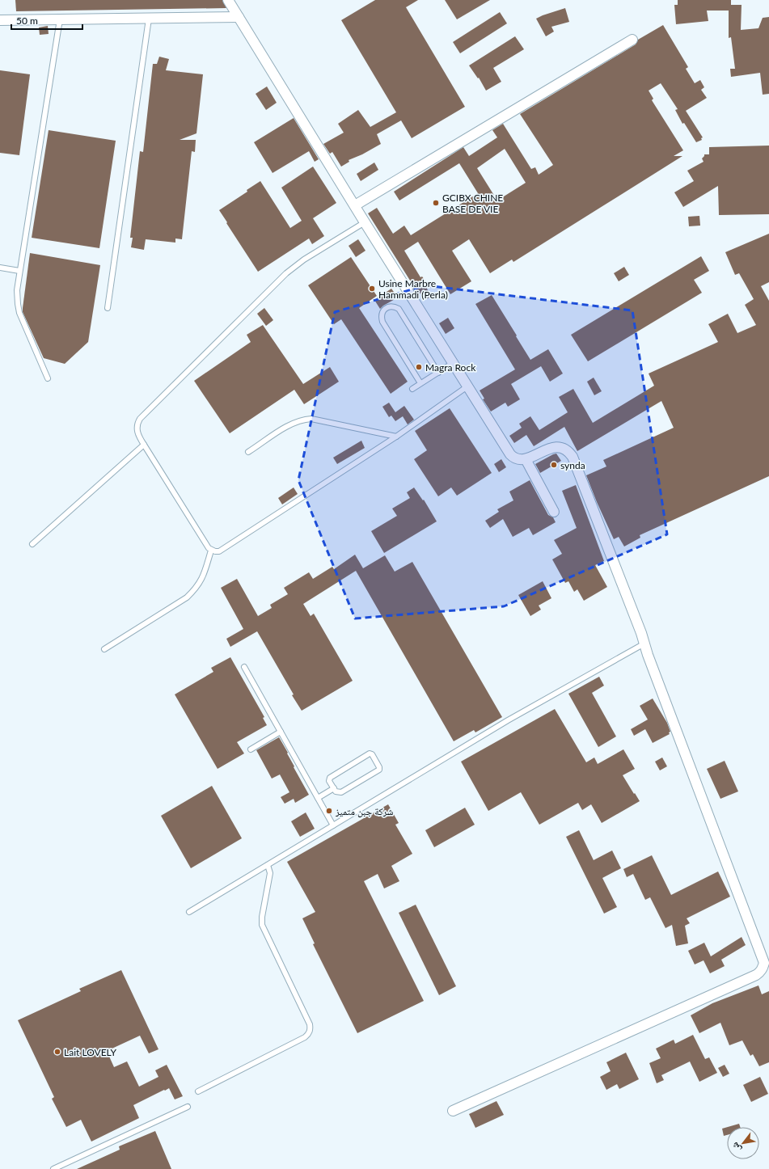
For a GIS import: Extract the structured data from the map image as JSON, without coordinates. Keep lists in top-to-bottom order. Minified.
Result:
{"places":["GCIBX CHINE BASE DE VIE","Usine Marbre Hammadi (Perla)","Magra Rock","synda","شركة جبن متميز","Lait LOVELY"],"scale_bar":"50 m","north":"bottom left"}
